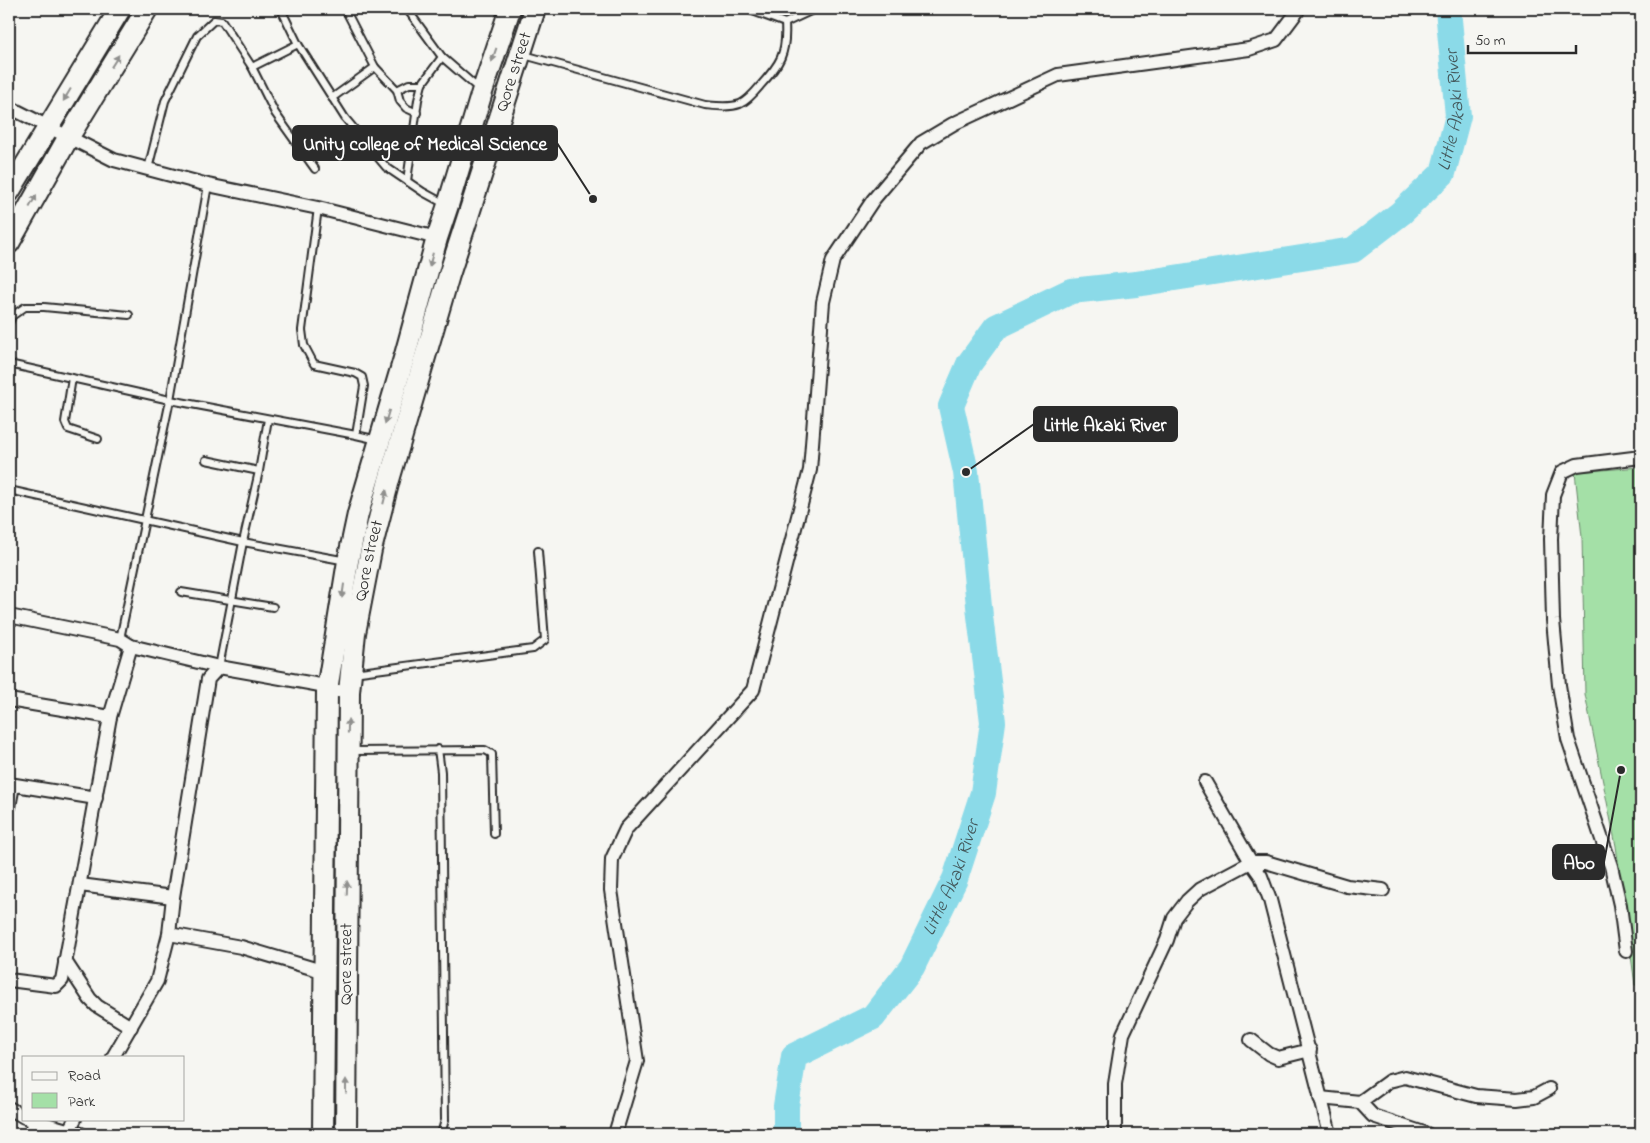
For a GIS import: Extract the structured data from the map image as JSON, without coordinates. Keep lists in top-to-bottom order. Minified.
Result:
{"streets":{"main road":["Qore street"]},"water":["Little Akaki River"],"places":["Unity college of Medical Science","Little Akaki River","Abo"],"legend":["Road","Park"],"scale_bar":"50 m"}
